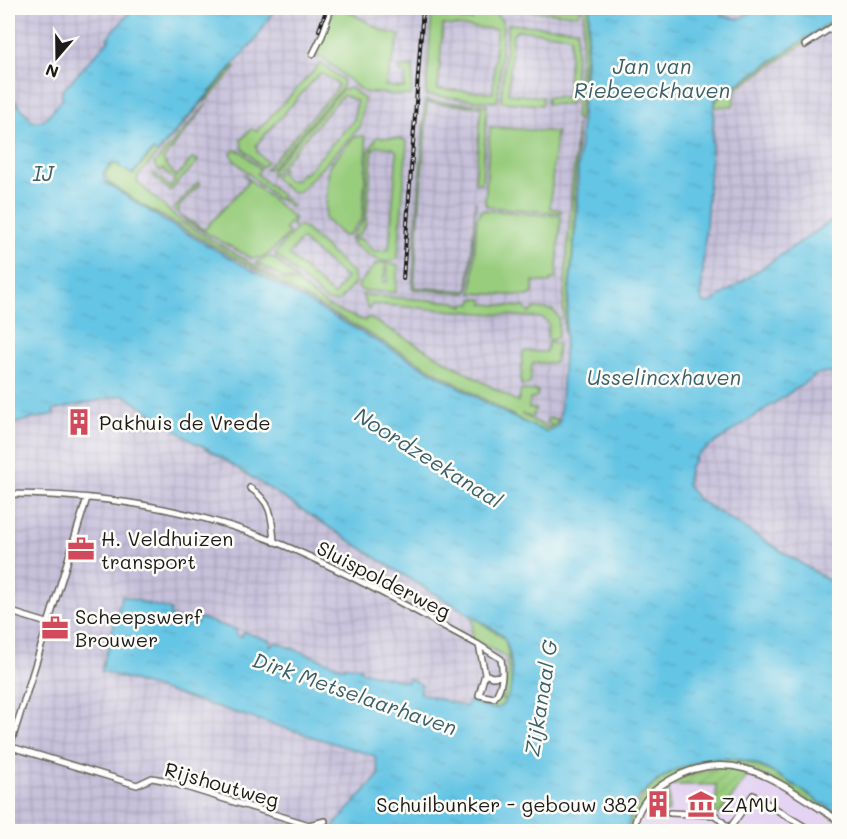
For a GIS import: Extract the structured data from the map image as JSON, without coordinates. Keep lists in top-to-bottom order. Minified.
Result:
{"streets":{"street":["Sluispolderweg","Rijshoutweg"]},"water":["Jan van Riebeeckhaven","IJ","Usselincxhaven","Noordzeekanaal","Dirk Metselaarhaven","Zijkanaal G"],"places":{"building":["Pakhuis de Vrede","Schuilbunker - gebouw 382"],"office":["H. Veldhuizen transport","Scheepswerf Brouwer"],"museum":["ZAMU"]},"north":"bottom"}
